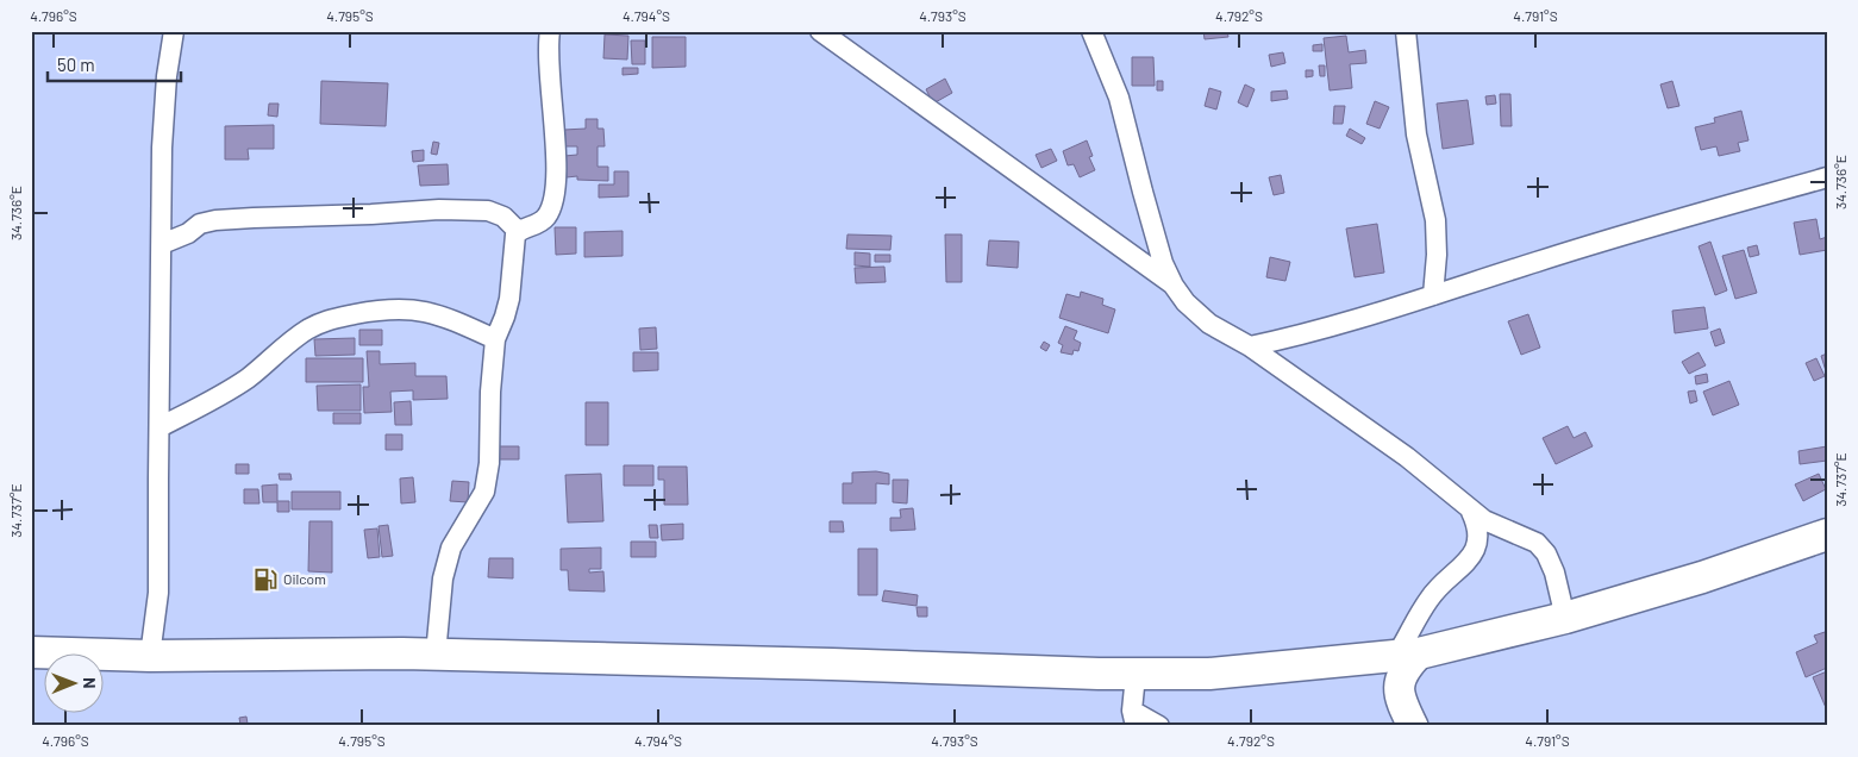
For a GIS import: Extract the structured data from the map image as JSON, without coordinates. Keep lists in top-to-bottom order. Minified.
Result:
{"places":{"fuel station":["Oilcom"]},"scale_bar":"50 m","north":"right","coordinates":["4.796°S","4.795°S","4.794°S","4.793°S","4.792°S","4.791°S","34.736°E","34.737°E"]}
